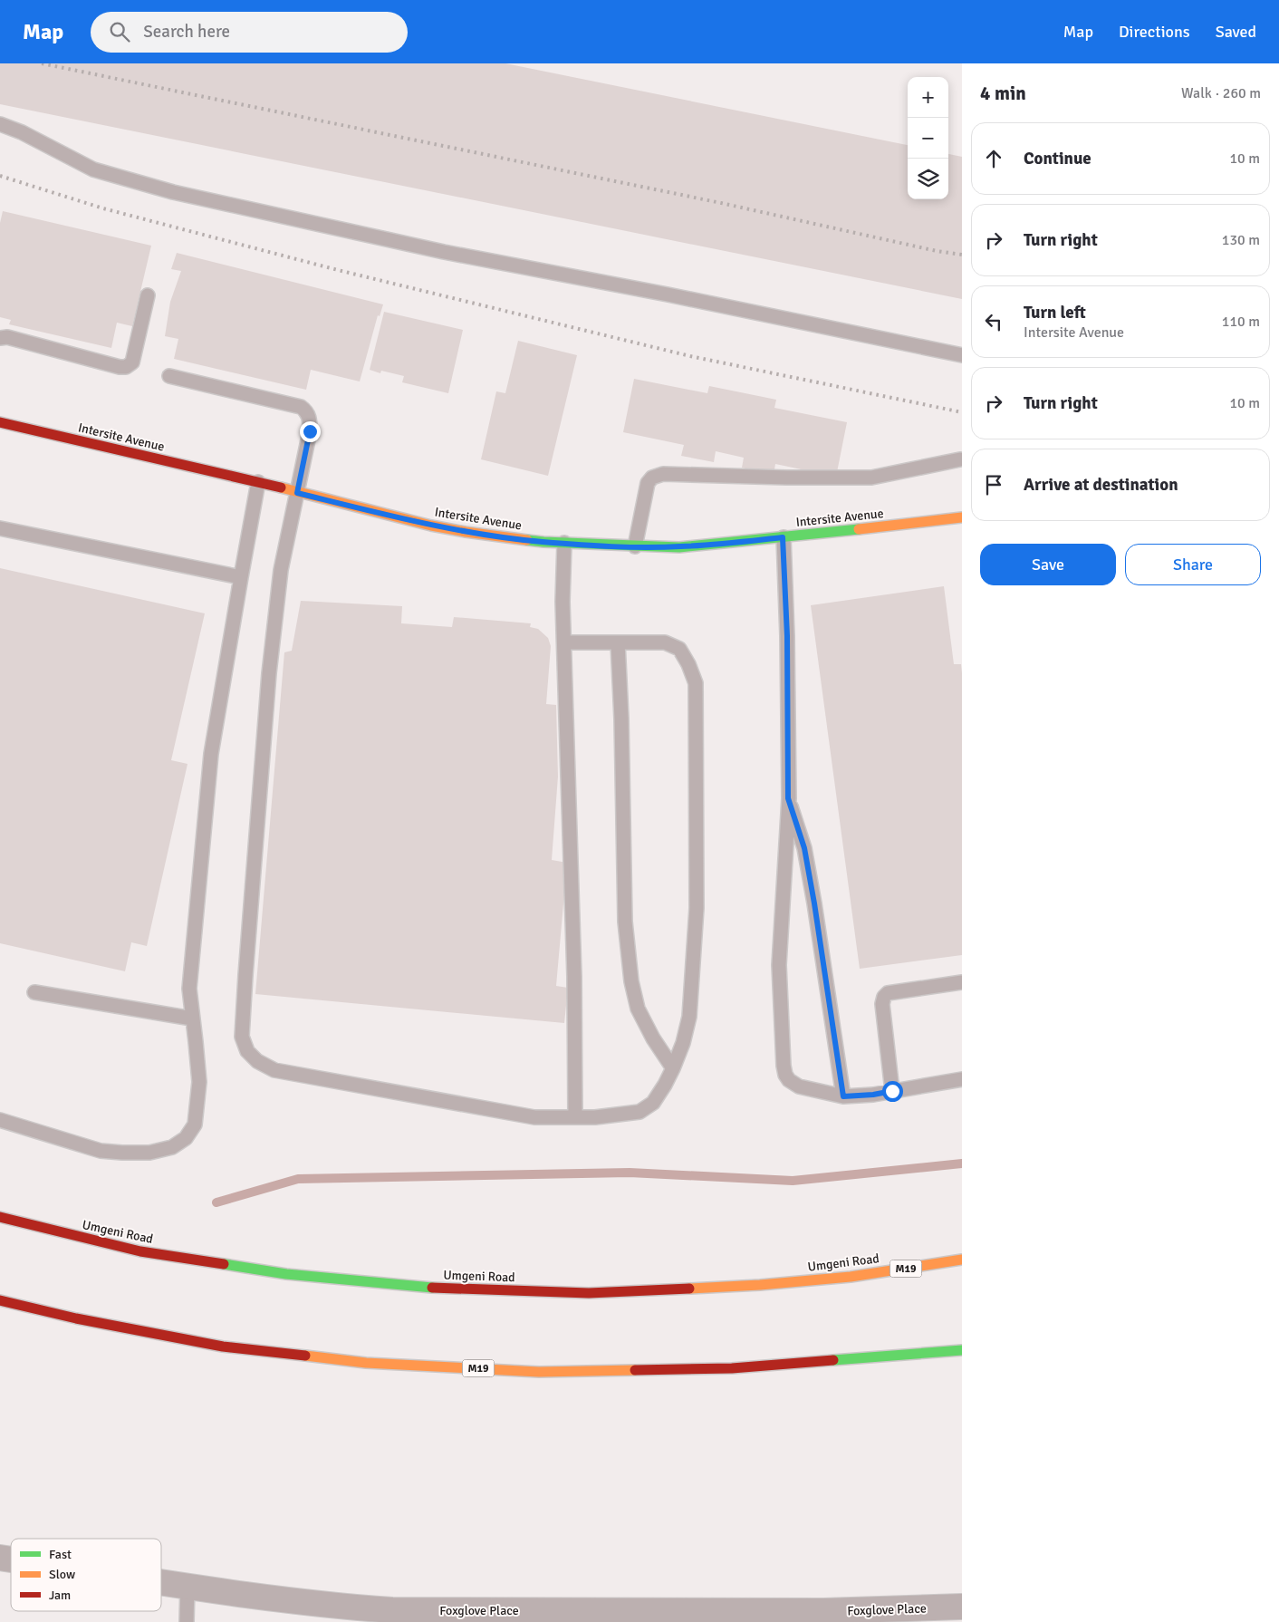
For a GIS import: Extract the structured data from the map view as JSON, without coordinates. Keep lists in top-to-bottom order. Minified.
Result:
{"streets":{"main road":["Intersite Avenue","Umgeni Road","M19"],"street":["Foxglove Place"]},"legend":["Fast","Slow","Jam"],"page":{"header":"Map","search":"Search here","nav":["Map","Directions","Saved"],"heading":["4 min","Walk · 260 m"],"map_buttons":["+","−"],"list":[["Continue","10 m"],["Turn right","130 m"],["Turn left","Intersite Avenue","110 m"],["Turn right","10 m"],"Arrive at destination"],"buttons":["Save","Share"]}}
